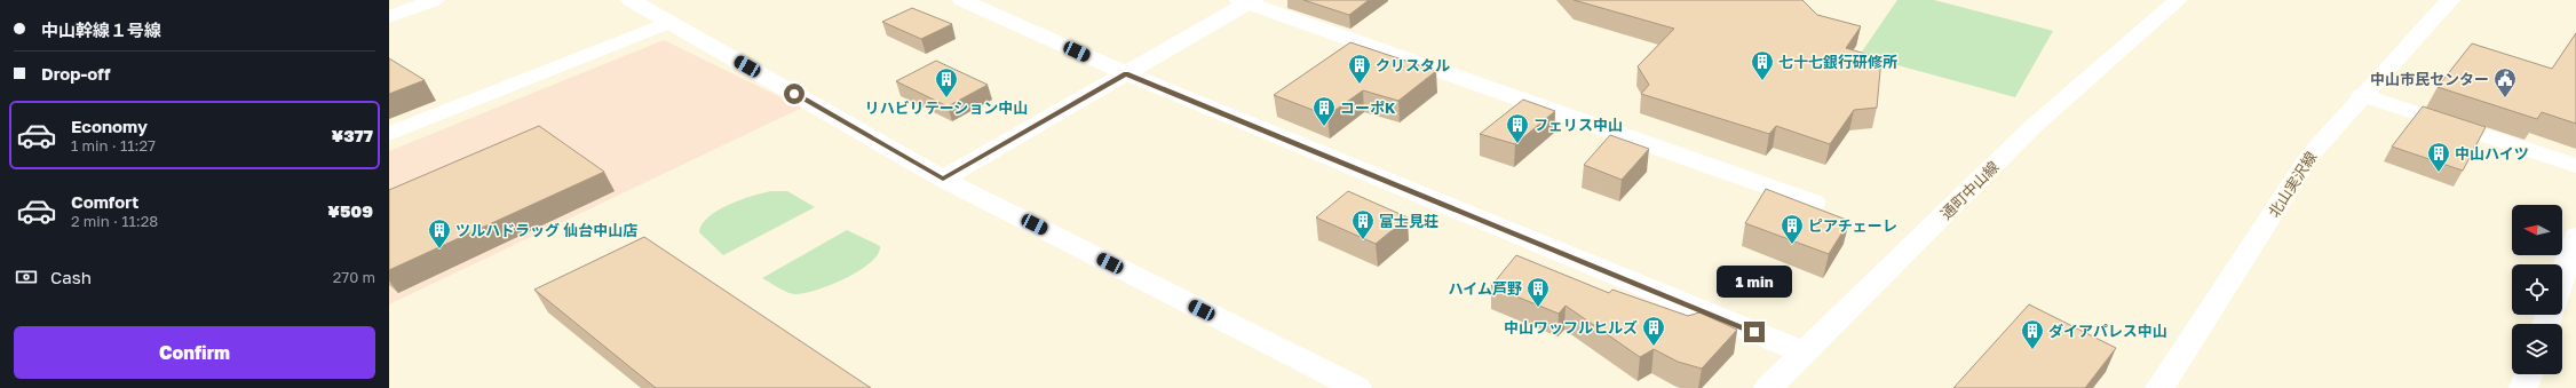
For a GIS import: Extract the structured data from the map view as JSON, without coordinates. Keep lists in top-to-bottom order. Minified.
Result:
{"streets":{"street":["北山実沢線","通町中山線"]},"places":{"building":["七十七銀行研修所","クリスタル","リハビリテーション中山","コーポK","フェリス中山","中山ハイツ","富士見荘","ピアチェーレ","ツルハドラッグ 仙台中山店","ハイム芦野","中山ワッフルヒルズ","ダイアパレス中山"],"public building":["中山市民センター"]},"north":"left","page":{"banner":["中山幹線１号線","Drop-off"],"list":[{"name":"Economy","note":"1 min · 11:27","value":"¥377"},{"name":"Comfort","note":"2 min · 11:28","value":"¥509"}],"pay":["Cash","270 m"],"bubble":"1 min","buttons":"Confirm"}}
